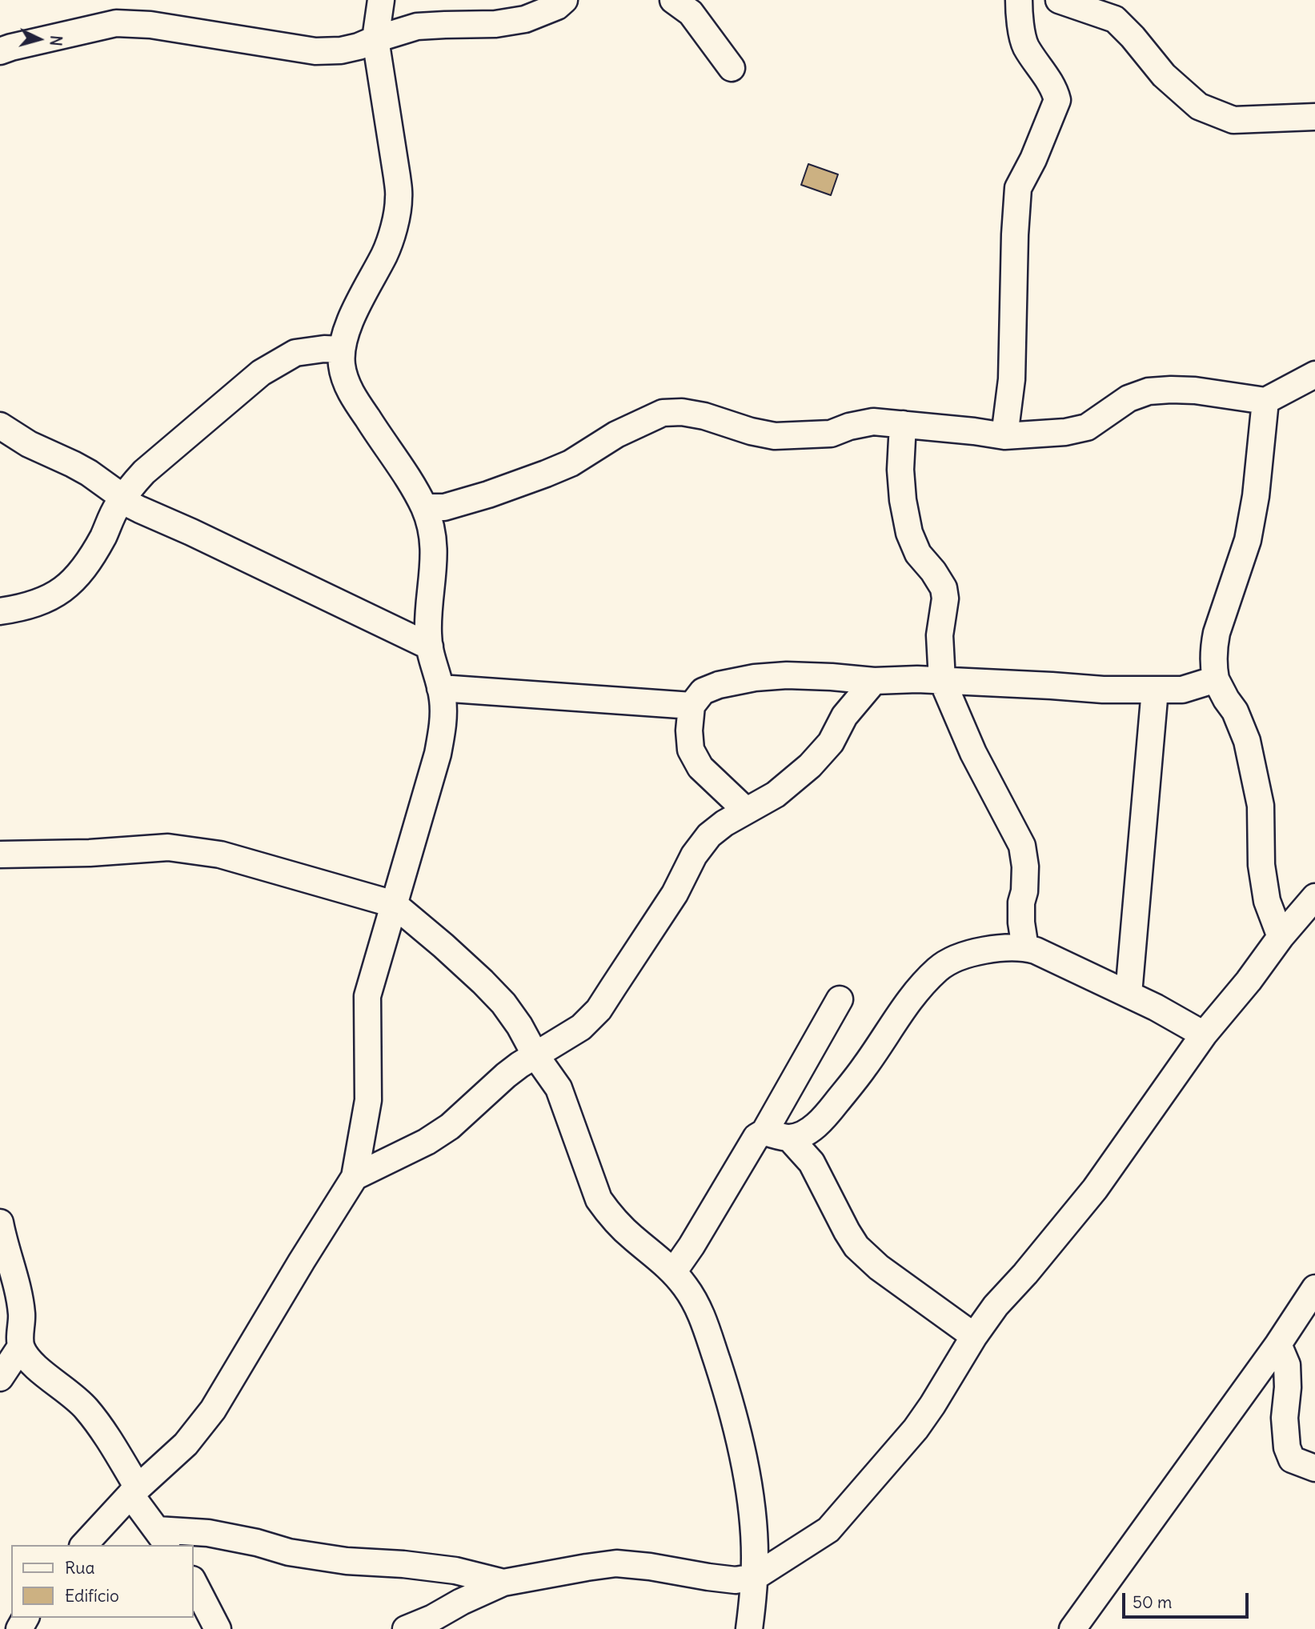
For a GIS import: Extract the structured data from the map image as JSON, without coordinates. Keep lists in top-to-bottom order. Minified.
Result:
{"legend":["Rua","Edifício"],"scale_bar":"50 m","north":"right"}
